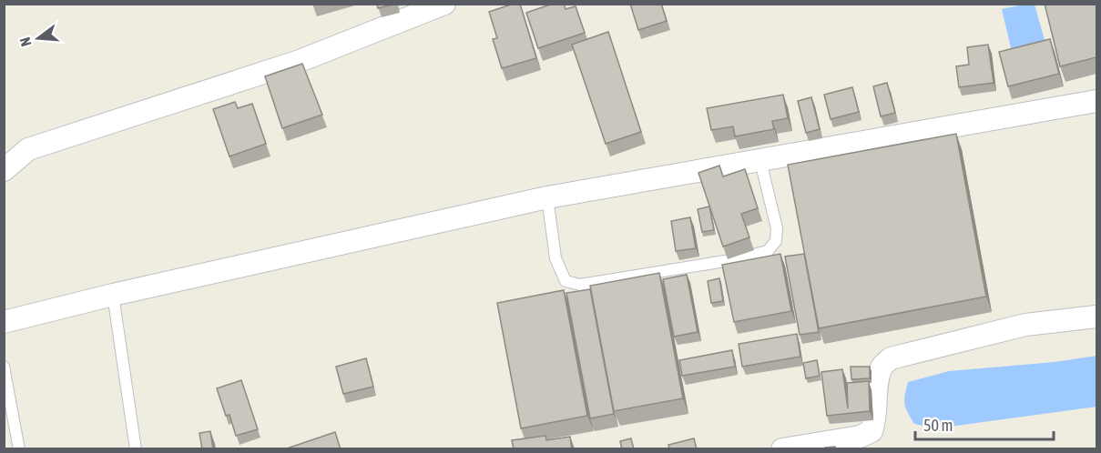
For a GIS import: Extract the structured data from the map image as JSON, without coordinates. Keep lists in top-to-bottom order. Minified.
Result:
{"scale_bar":"50 m","north":"left"}
